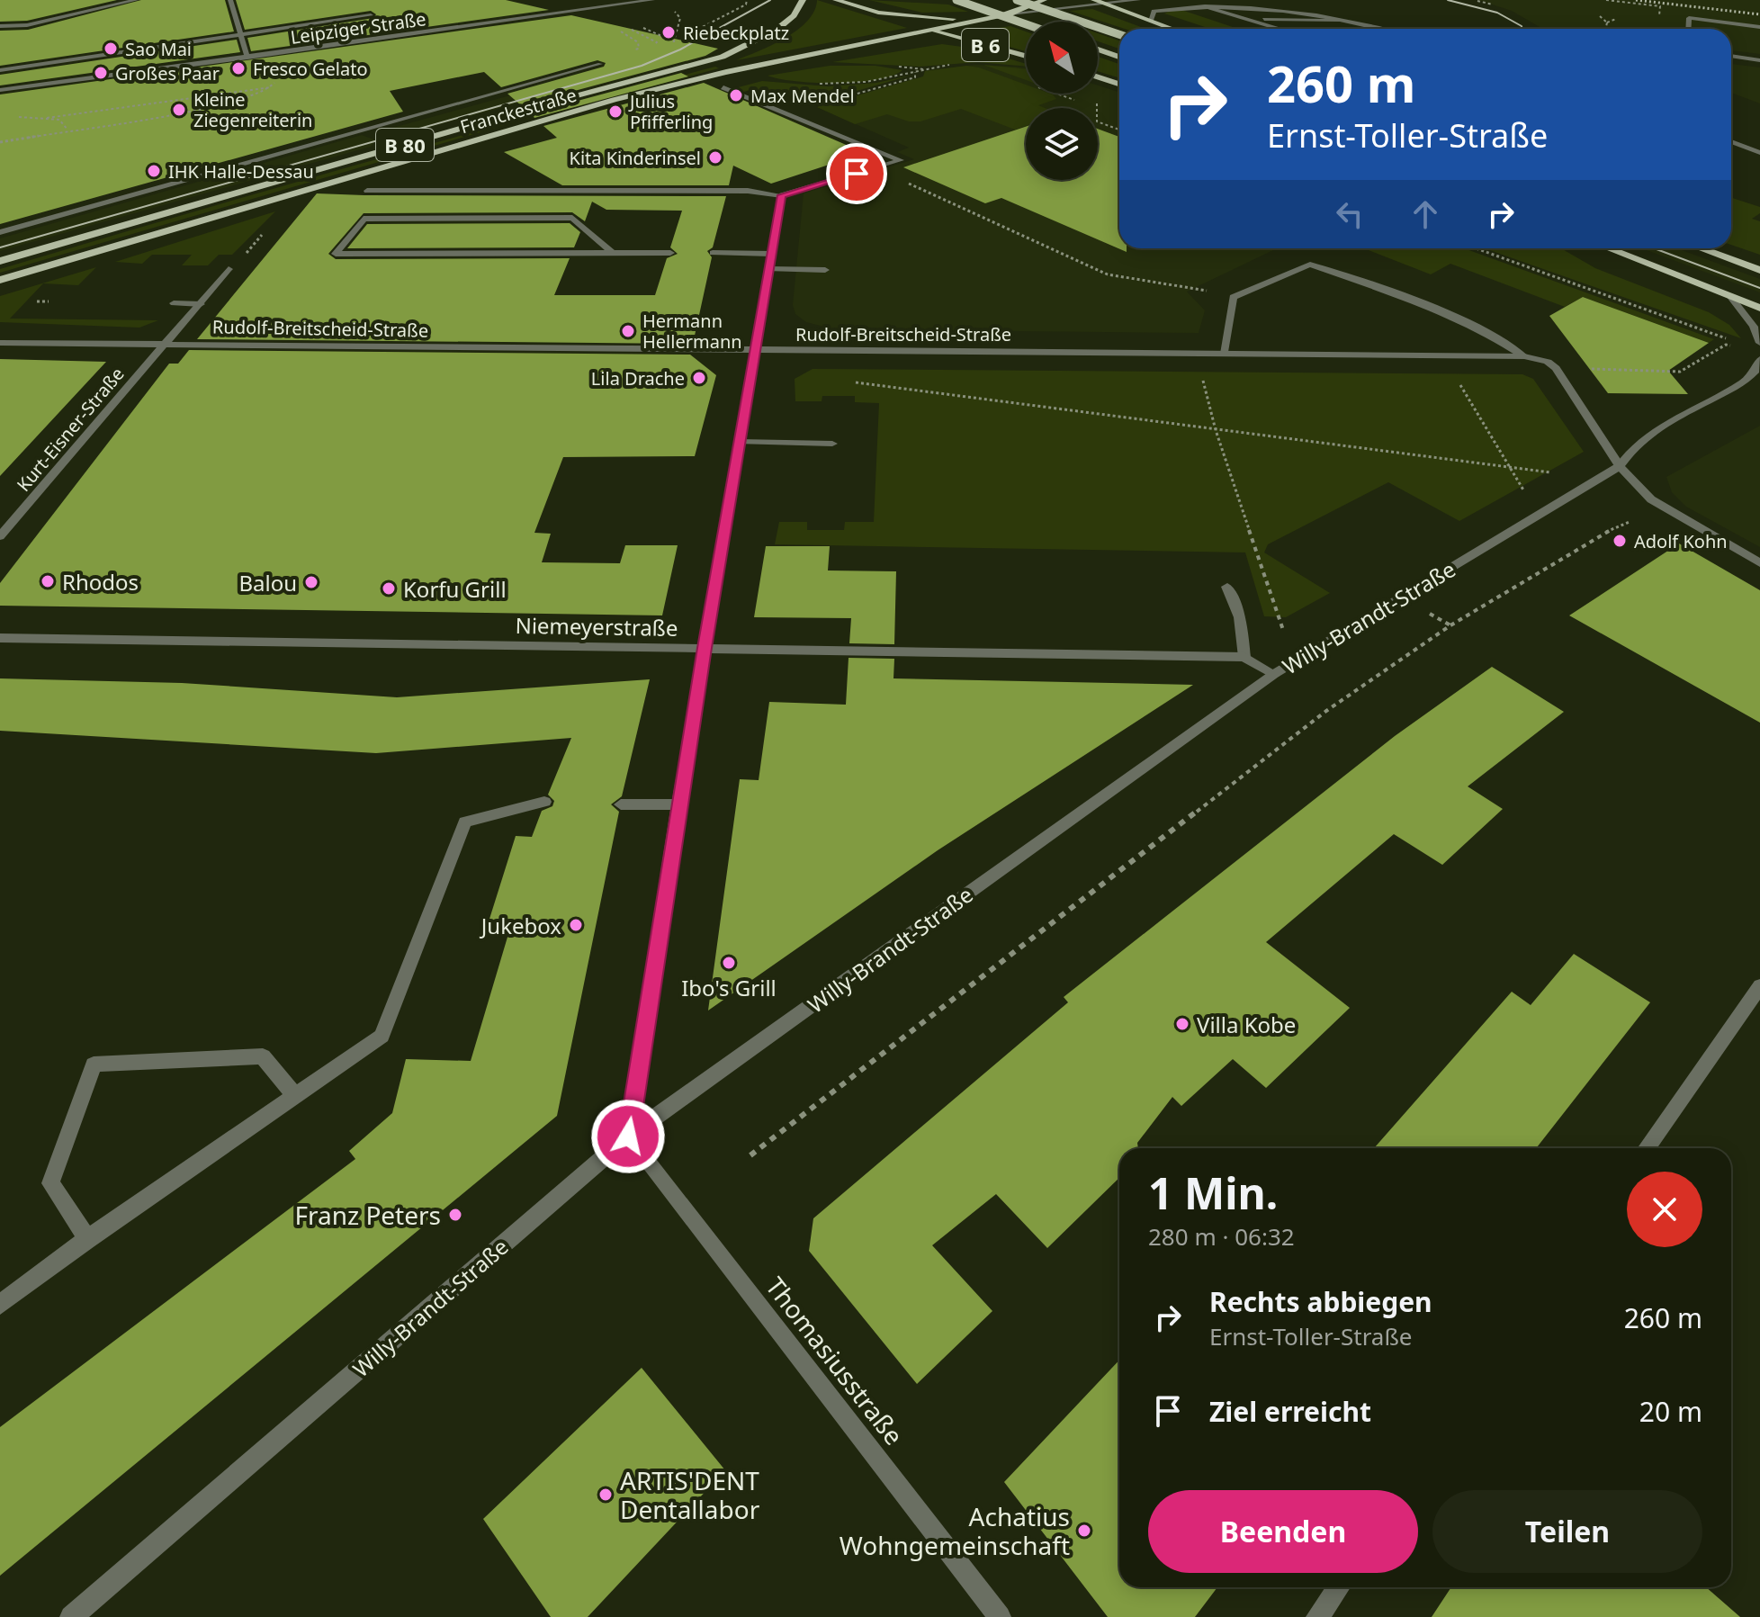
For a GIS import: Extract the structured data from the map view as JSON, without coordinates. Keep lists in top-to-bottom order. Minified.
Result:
{"streets":{"main road":["B 6","Franckestraße","B 80"],"street":["Leipziger Straße","Rudolf-Breitscheid-Straße","Kurt-Eisner-Straße","Willy-Brandt-Straße","Niemeyerstraße","Thomasiusstraße"]},"crossings":[["B 6","Franckestraße"],["B 6","B 80"],["Franckestraße","B 80"],["Rudolf-Breitscheid-Straße","Kurt-Eisner-Straße"],["Rudolf-Breitscheid-Straße","Willy-Brandt-Straße"],["Willy-Brandt-Straße","Niemeyerstraße"],["Willy-Brandt-Straße","Thomasiusstraße"]],"places":["Riebeckplatz","Sao Mai","Fresco Gelato","Großes Paar","Max Mendel","Kleine Ziegenreiterin","Julius Pfifferling","Kita Kinderinsel","IHK Halle-Dessau","Hermann Hellermann","Lila Drache","Adolf Kohn","Rhodos","Balou","Korfu Grill","Jukebox","Ibo's Grill","Villa Kobe","Franz Peters","ARTIS'DENT Dentallabor","Achatius Wohngemeinschaft"],"north":"top left","page":{"turn":["260 m","Ernst-Toller-Straße"],"heading":["1 Min.","280 m · 06:32"],"list":[{"name":"Rechts abbiegen","note":"Ernst-Toller-Straße","value":"260 m"},{"name":"Ziel erreicht","value":"20 m"}],"buttons":["Beenden","Teilen"]}}
